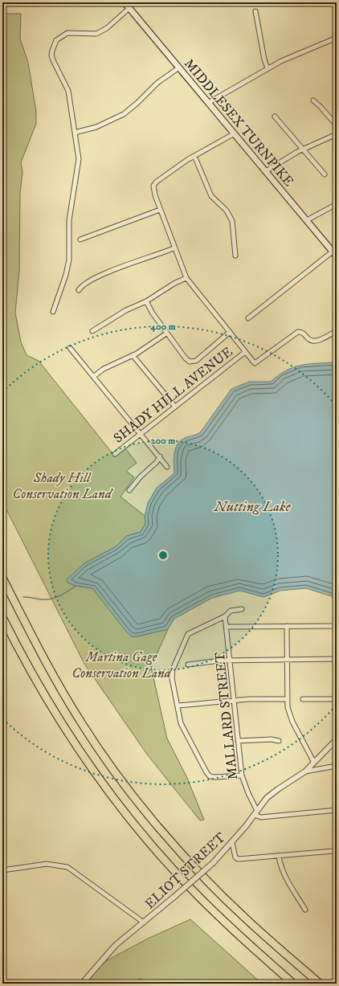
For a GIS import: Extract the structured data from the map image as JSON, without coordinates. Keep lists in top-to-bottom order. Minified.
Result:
{"streets":{"main road":["MIDDLESEX TURNPIKE"],"street":["SHADY HILL AVENUE","MALLARD STREET","ELIOT STREET"]},"crossings":[["MALLARD STREET","ELIOT STREET"]],"water":["Nutting Lake"],"parks":["Shady Hill Conservation Land","Martina Gage Conservation Land"],"rings":["400 m","200 m"]}
